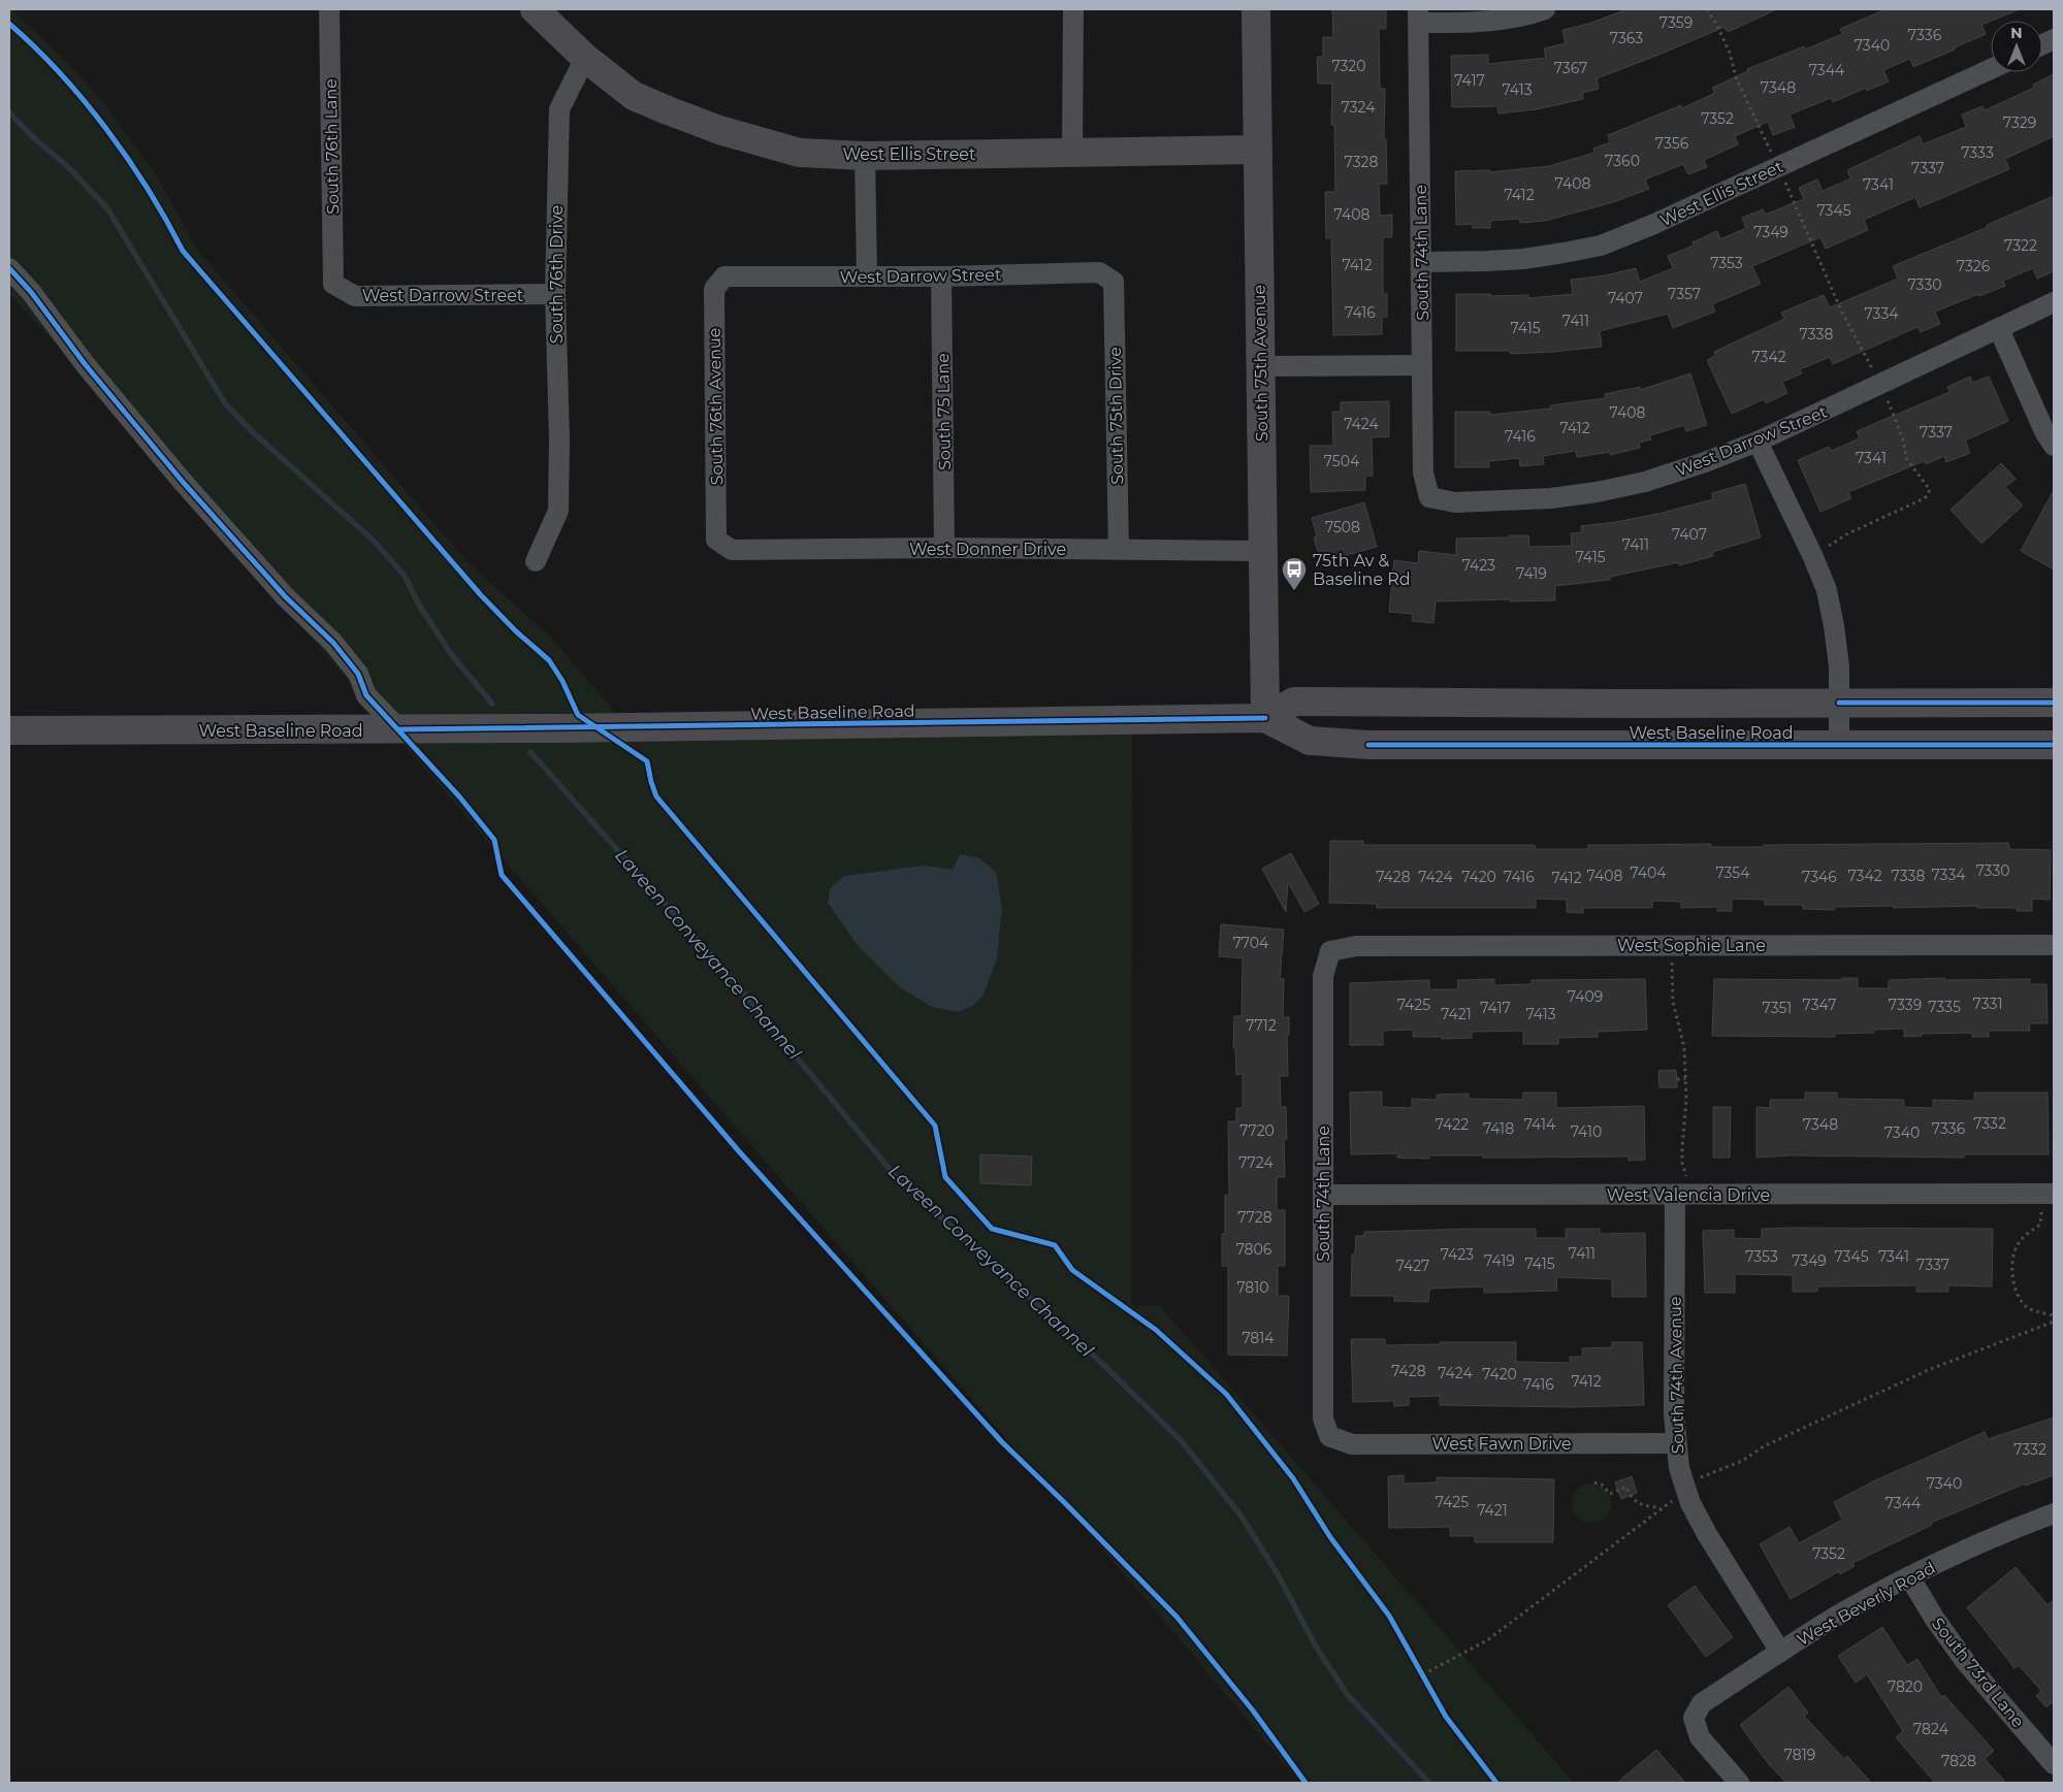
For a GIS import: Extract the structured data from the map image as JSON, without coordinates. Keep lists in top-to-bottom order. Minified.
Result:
{"streets":{"main road":["West Ellis Street","South 75th Avenue","West Baseline Road"],"street":["South 76th Lane","South 74th Lane","South 76th Drive","West Darrow Street","South 76th Avenue","South 75 Lane","South 75th Drive","West Donner Drive","West Sophie Lane","West Valencia Drive","South 74th Avenue","West Fawn Drive","West Beverly Road","South 73rd Lane"]},"crossings":[["South 76th Lane","West Darrow Street"],["West Ellis Street","South 74th Lane"],["West Ellis Street","South 76th Drive"],["West Ellis Street","South 75th Avenue"],["South 74th Lane","West Darrow Street"],["South 74th Lane","West Sophie Lane"],["South 74th Lane","West Valencia Drive"],["South 74th Lane","West Fawn Drive"],["South 76th Drive","West Darrow Street"],["West Darrow Street","South 76th Avenue"],["West Darrow Street","South 75 Lane"],["West Darrow Street","South 75th Drive"],["South 75th Avenue","West Donner Drive"],["South 75th Avenue","West Baseline Road"],["South 76th Avenue","West Donner Drive"],["South 75 Lane","West Donner Drive"],["South 75th Drive","West Donner Drive"],["West Valencia Drive","South 74th Avenue"],["South 74th Avenue","West Fawn Drive"],["South 74th Avenue","West Beverly Road"],["West Beverly Road","South 73rd Lane"]],"water":["Laveen Conveyance Channel"],"places":{"bus stop":["75th Av & Baseline Rd"]},"house_numbers":["7359","7336","7363","7340","7320","7367","7344","7417","7348","7413","7324","7352","7329","7356","7333","7360","7328","7337","7408","7341","7412","7345","7408","7349","7322","7353","7412","7326","7330","7357","7407","7416","7334","7411","7415","7338","7342","7408","7424","7412","7337","7416","7341","7504","7508","7407","7411","7415","7423","7419","7330","7404","7354","7334","7408","7342","7338","7428","7424","7420","7416","7346","7412","7704","7409","7331","7425","7347","7339","7335","7417","7351","7421","7413","7712","7332","7422","7414","7348","7418","7336","7720","7410","7340","7724","7728","7806","7411","7423","7353","7345","7341","7419","7349","7415","7337","7427","7810","7814","7428","7424","7420","7412","7416","7332","7340","7425","7344","7421","7352","7820","7824","7819","7828"],"north":"top"}
